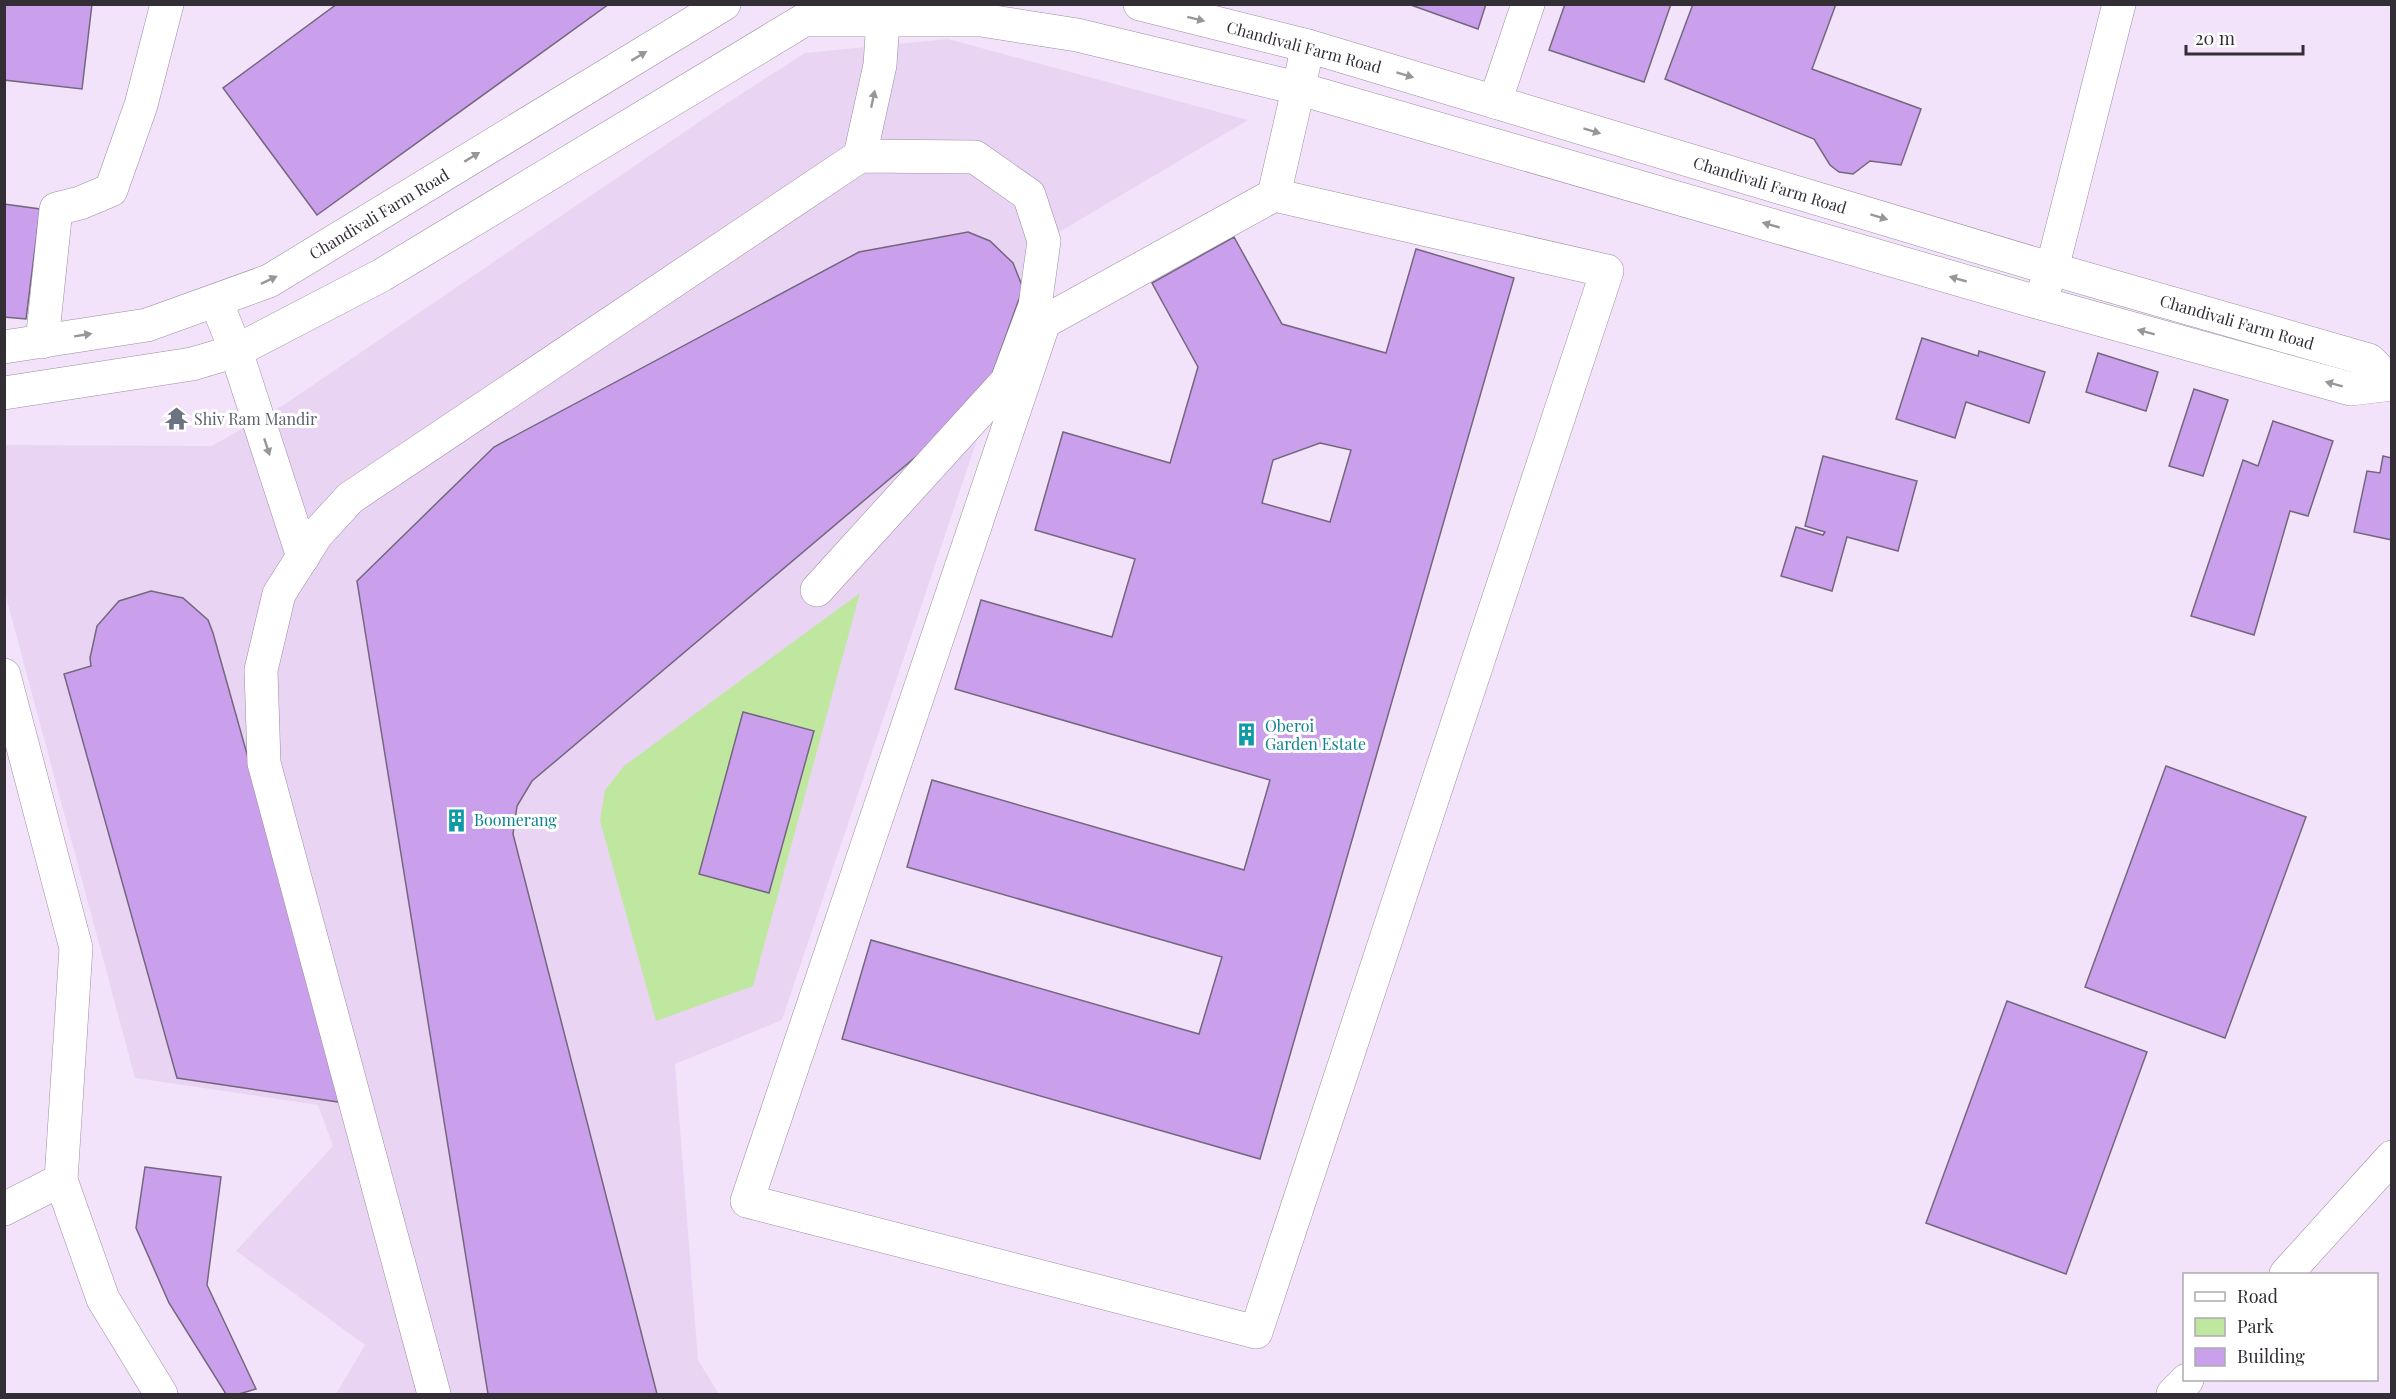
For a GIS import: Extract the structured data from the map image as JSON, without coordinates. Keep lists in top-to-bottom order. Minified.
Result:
{"streets":{"street":["Chandivali Farm Road"]},"places":{"temple":["Shiv Ram Mandir"],"building":["Oberoi Garden Estate","Boomerang"]},"legend":["Road","Park","Building"],"scale_bar":"20 m"}
